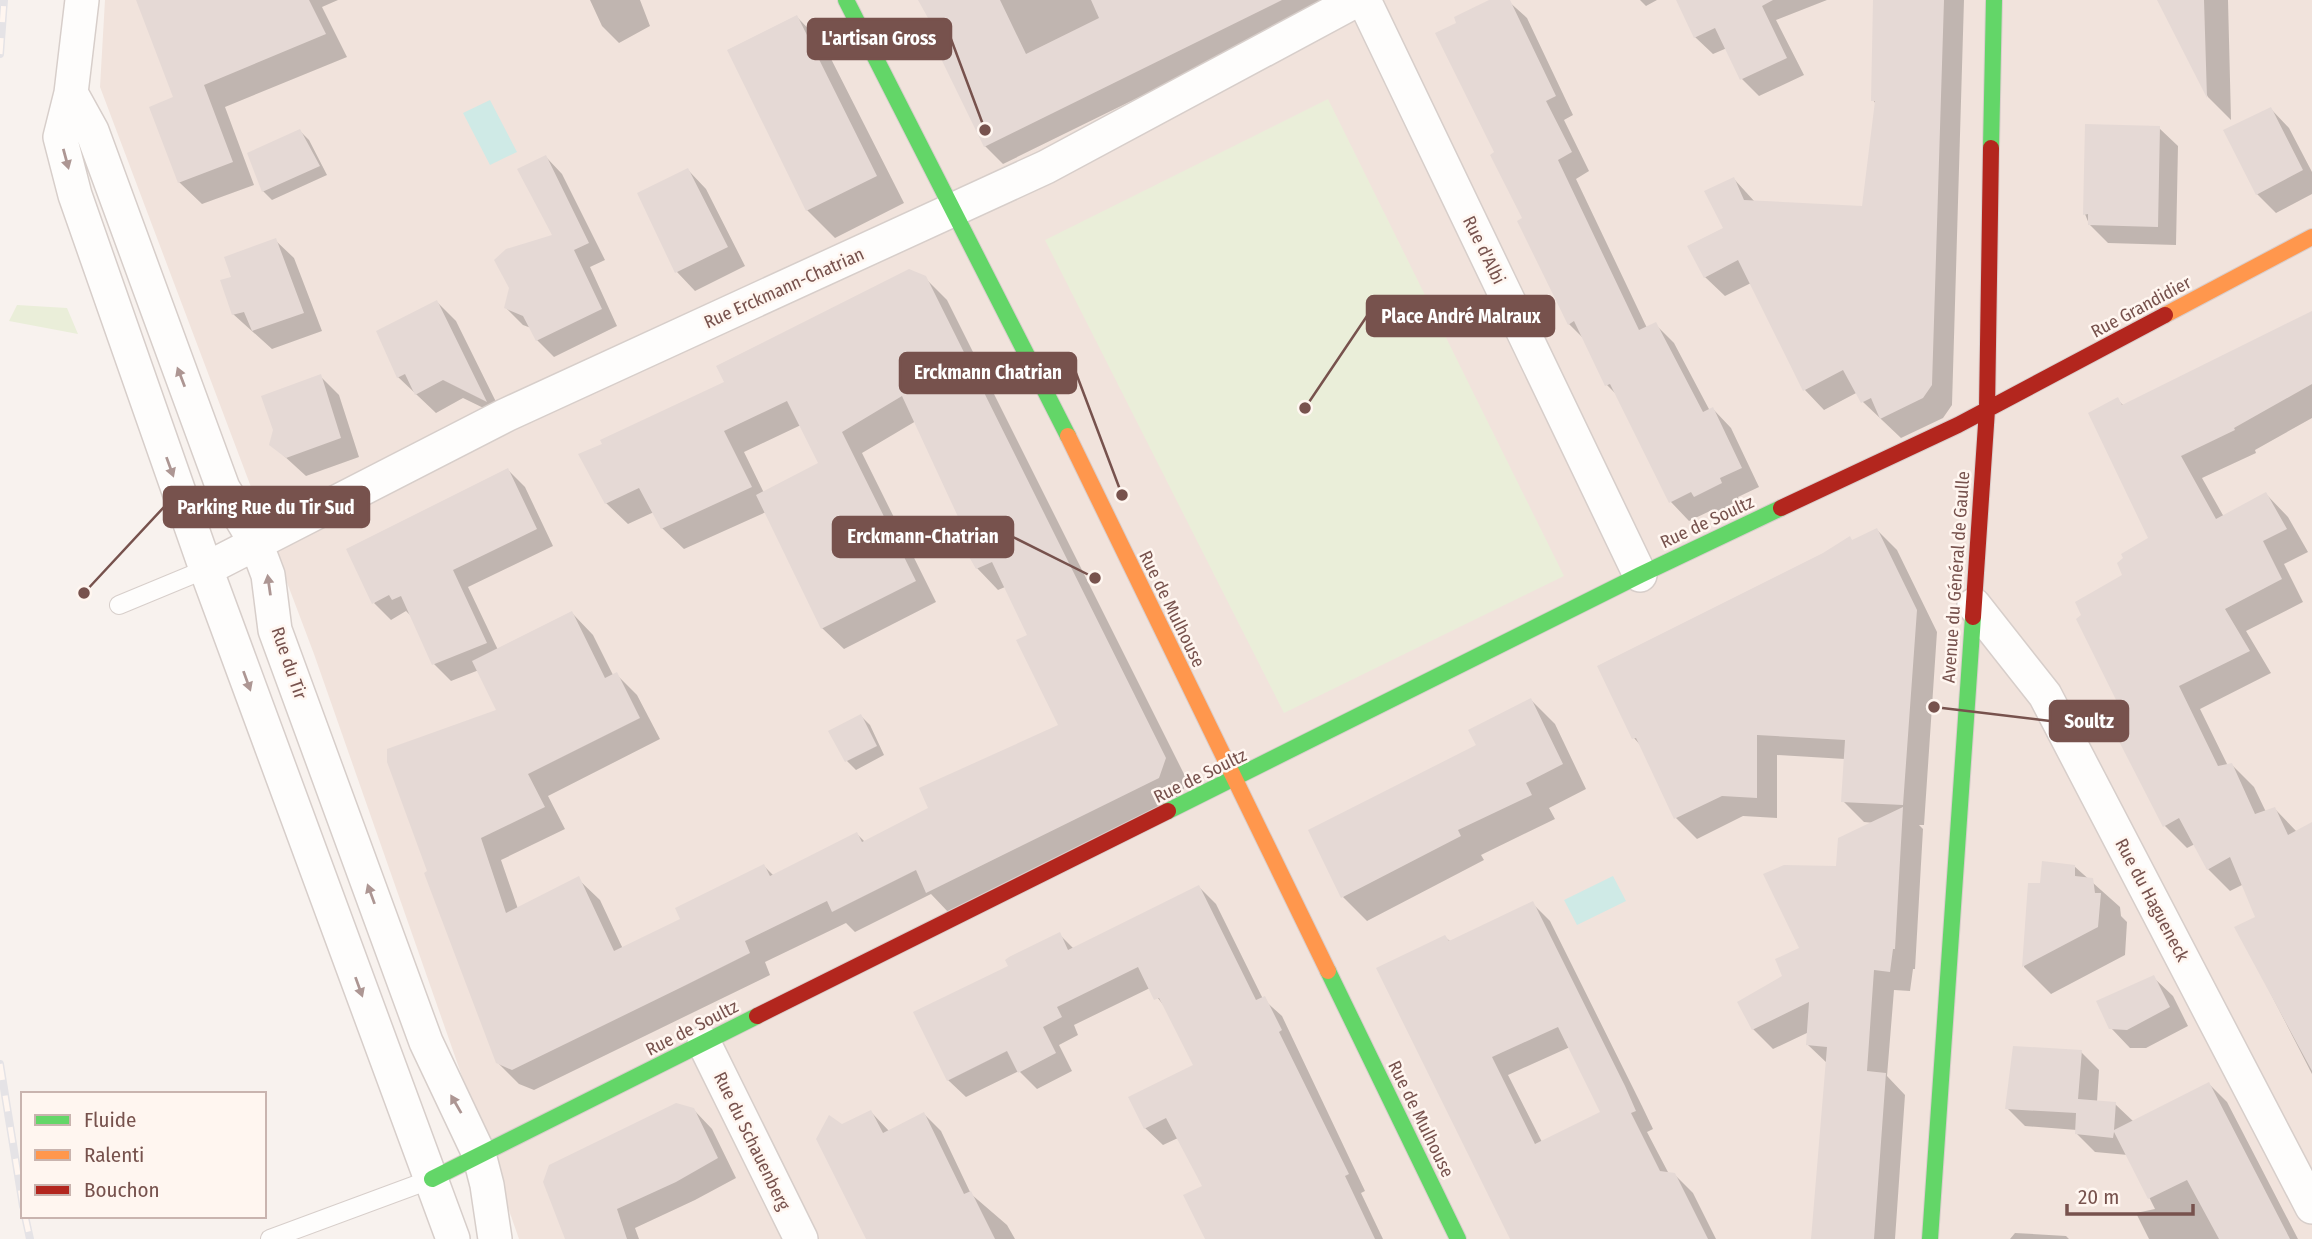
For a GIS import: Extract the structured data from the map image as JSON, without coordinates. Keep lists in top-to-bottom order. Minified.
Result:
{"streets":{"street":["Rue d'Albi","Rue Erckmann-Chatrian","Rue Grandidier","Rue de Soultz","Avenue du Général de Gaulle","Rue de Mulhouse","Rue du Tir","Rue du Hagueneck","Rue du Schauenberg"]},"crossings":[["Rue d'Albi","Rue de Soultz"],["Rue Erckmann-Chatrian","Rue de Mulhouse"],["Rue Erckmann-Chatrian","Rue du Tir"],["Rue Grandidier","Rue de Soultz"],["Rue Grandidier","Avenue du Général de Gaulle"],["Rue de Soultz","Avenue du Général de Gaulle"],["Rue de Soultz","Rue de Mulhouse"],["Rue de Soultz","Rue du Tir"],["Rue de Soultz","Rue du Schauenberg"],["Avenue du Général de Gaulle","Rue du Hagueneck"]],"places":["L'artisan Gross","Place André Malraux","Erckmann Chatrian","Erckmann-Chatrian","Parking Rue du Tir Sud","Soultz"],"legend":["Fluide","Ralenti","Bouchon"],"scale_bar":"20 m"}
